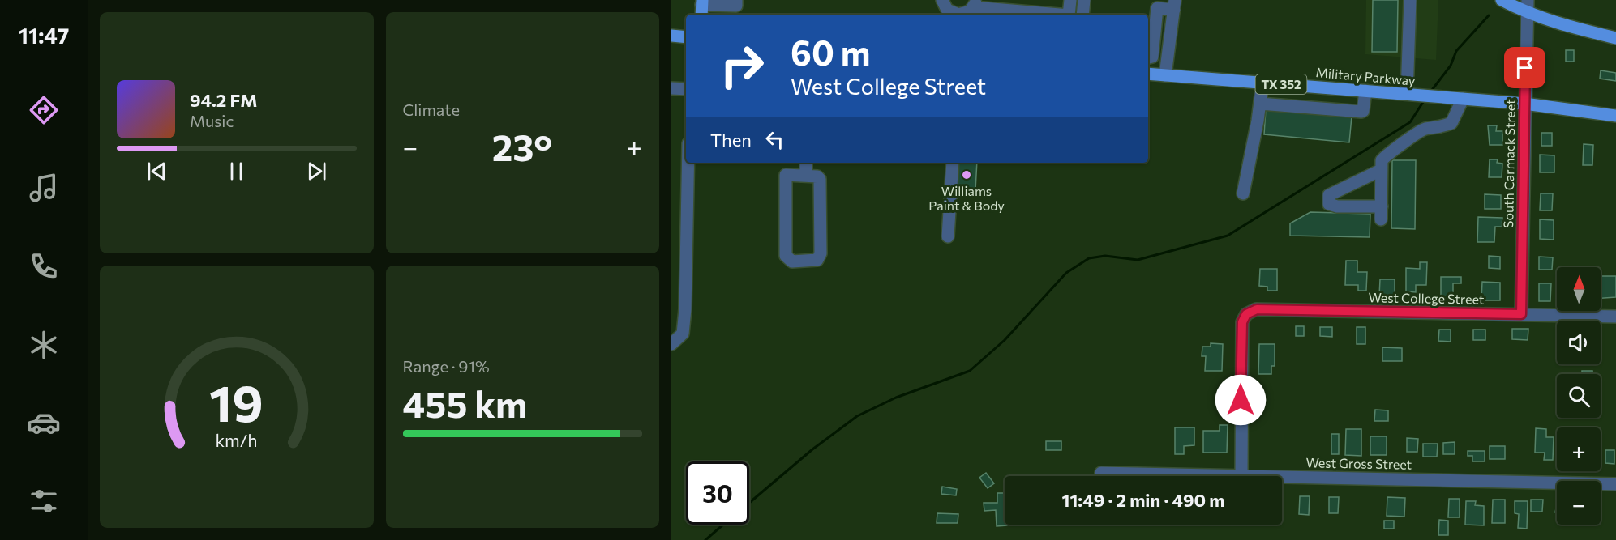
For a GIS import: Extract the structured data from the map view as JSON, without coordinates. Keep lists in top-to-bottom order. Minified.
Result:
{"streets":{"main road":["Military Parkway","TX 352"],"street":["South Carmack Street","West College Street","West Gross Street"]},"crossings":[["Military Parkway","TX 352"],["Military Parkway","South Carmack Street"],["TX 352","South Carmack Street"],["South Carmack Street","West College Street"],["West College Street","West Gross Street"]],"places":["Williams Paint & Body"],"north":"top","page":{"tabs":"11:47","tile":["Climate",["Range · 91%","455 km"]],"turn":["60 m","West College Street"],"song":["94.2 FM","Music"],"then":"Then","heat":["−","23°","+"],"map_buttons":["+","−"],"limit":"30","trip":"11:49 · 2 min · 490 m","gauge":["19","km/h"]}}
